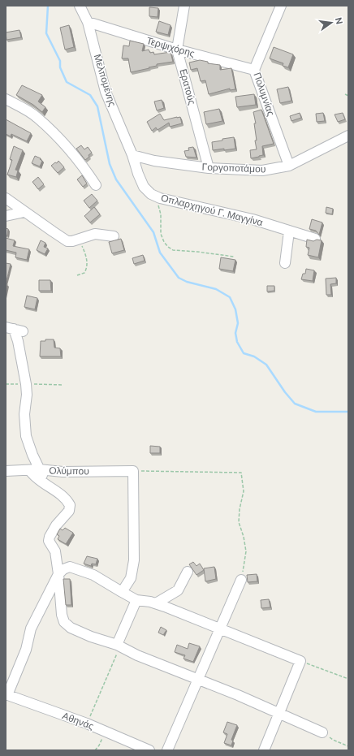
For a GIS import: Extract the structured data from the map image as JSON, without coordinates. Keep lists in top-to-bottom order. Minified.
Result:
{"streets":{"street":["Τερψιχόρης","Μελπομένης","Ερατούς","Πολυμνίας","Γοργοποτάμου","Οπλαρχηγού Γ. Μαγγίνα","Ολύμπου","Αθηνάς"]},"crossings":[["Τερψιχόρης","Μελπομένης"],["Τερψιχόρης","Ερατούς"],["Τερψιχόρης","Πολυμνίας"],["Μελπομένης","Γοργοποτάμου"],["Μελπομένης","Οπλαρχηγού Γ. Μαγγίνα"],["Ερατούς","Γοργοποτάμου"],["Πολυμνίας","Γοργοποτάμου"],["Γοργοποτάμου","Οπλαρχηγού Γ. Μαγγίνα"]],"north":"right"}
